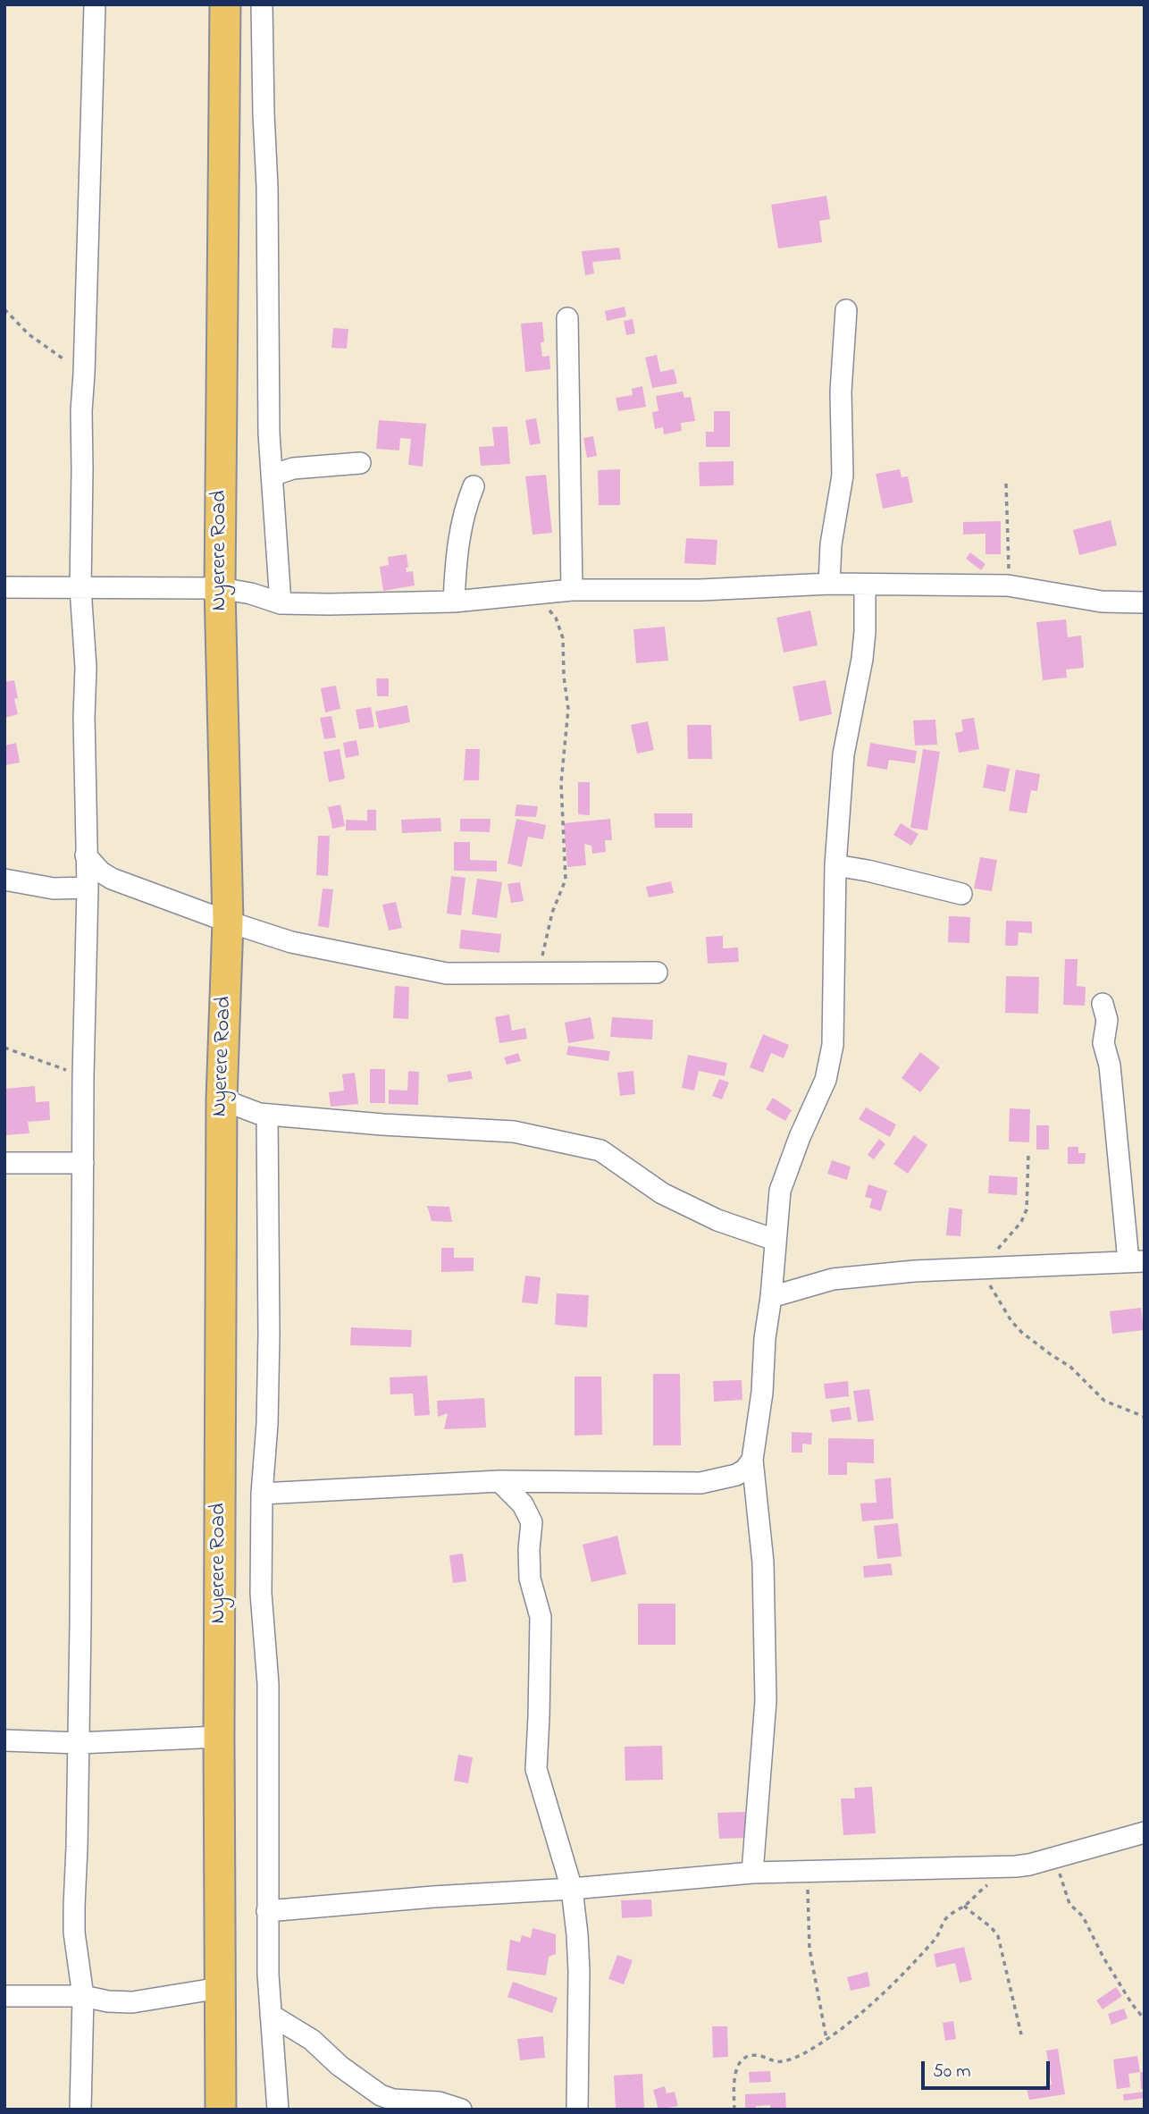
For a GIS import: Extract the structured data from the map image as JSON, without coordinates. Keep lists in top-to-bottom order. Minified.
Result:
{"streets":{"highway":["Nyerere Road"]},"scale_bar":"50 m"}
